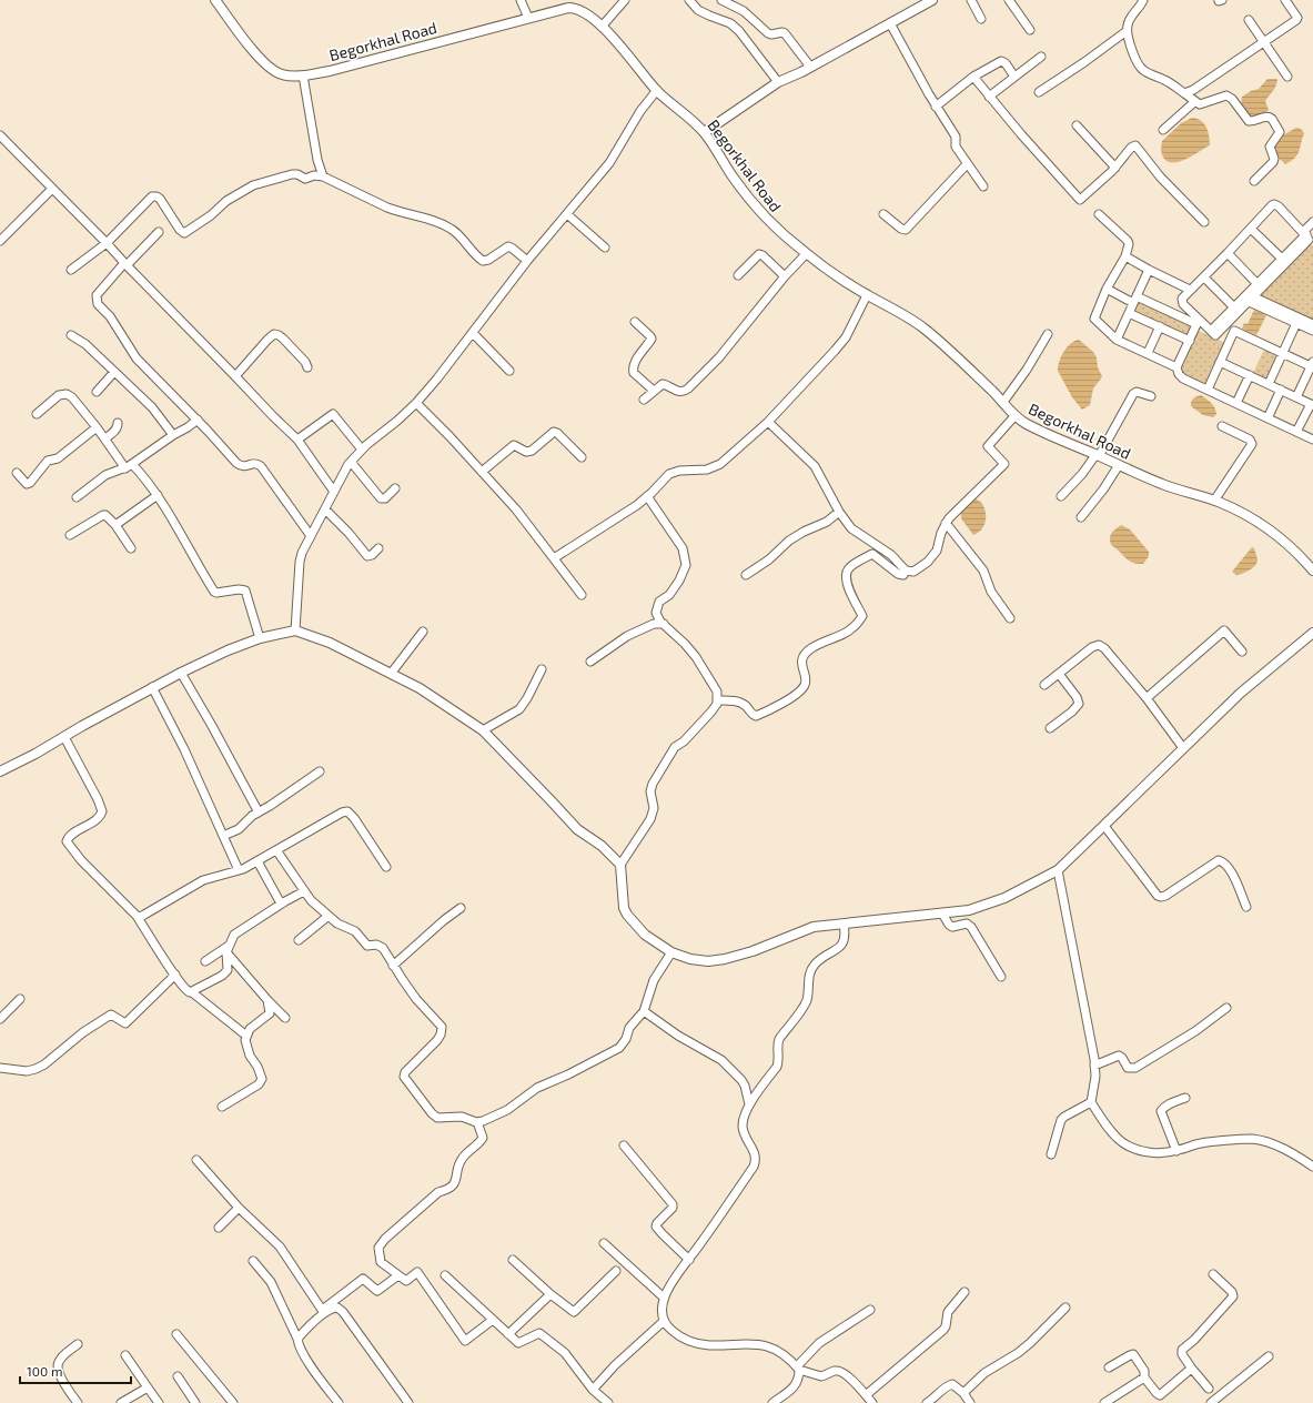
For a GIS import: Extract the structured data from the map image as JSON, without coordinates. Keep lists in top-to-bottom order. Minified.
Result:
{"streets":{"street":["Begorkhal Road"]},"scale_bar":"100 m"}
